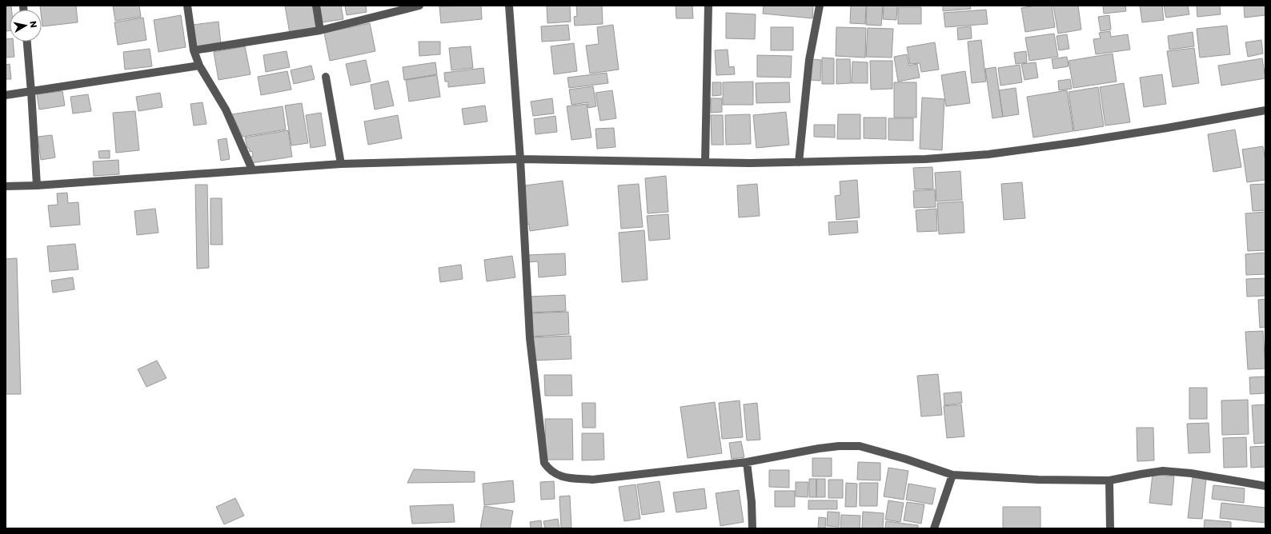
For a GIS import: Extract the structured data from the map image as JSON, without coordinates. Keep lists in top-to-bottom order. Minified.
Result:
{"north":"right"}
